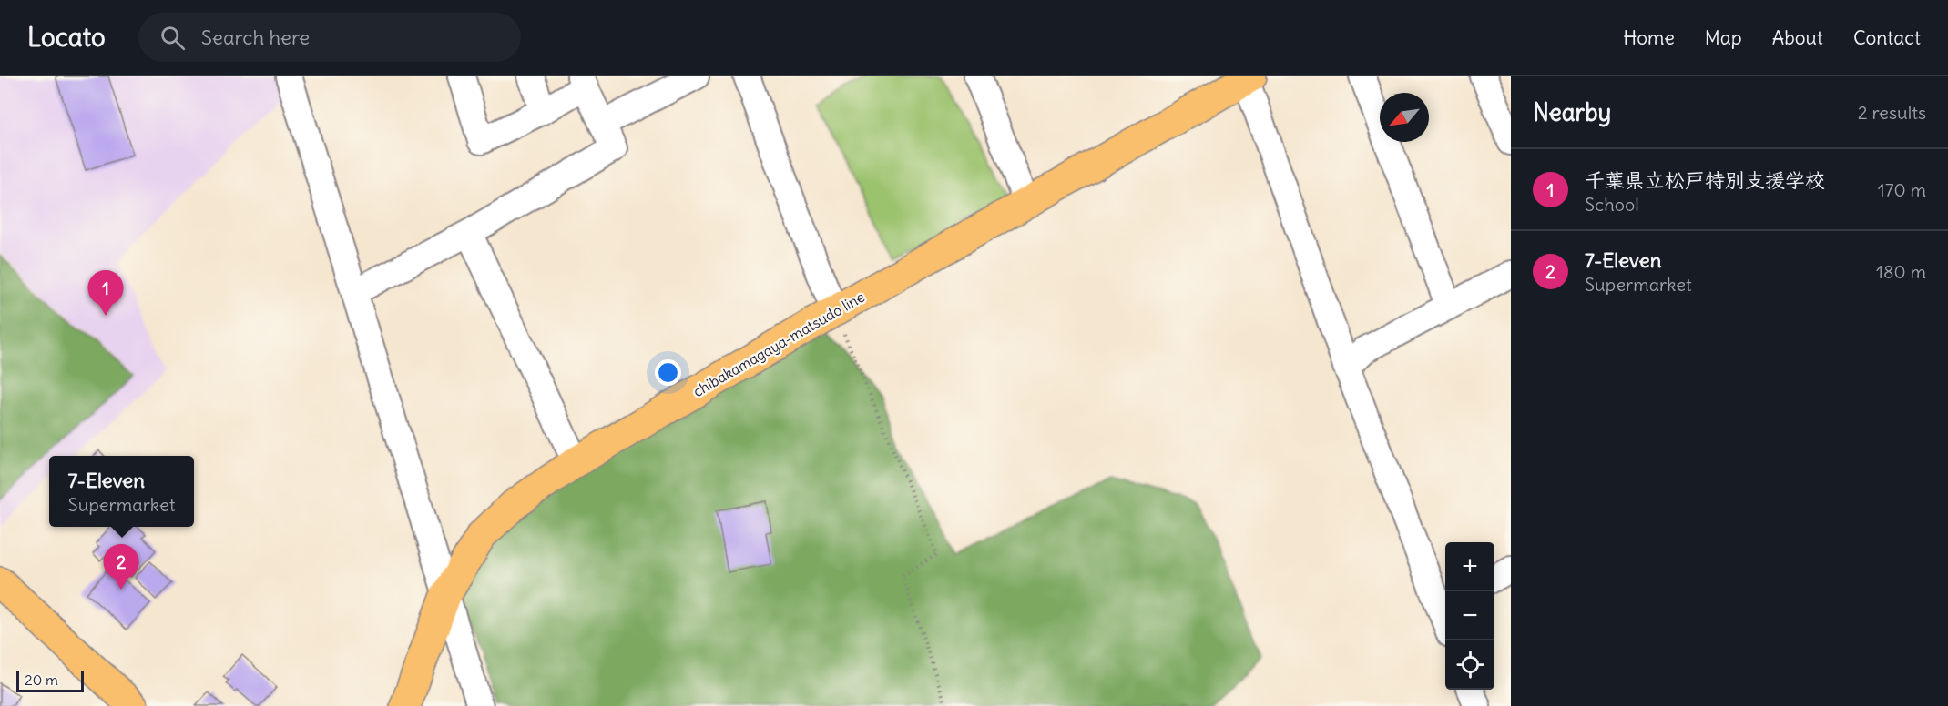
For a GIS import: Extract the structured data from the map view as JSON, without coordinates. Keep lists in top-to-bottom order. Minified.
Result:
{"streets":{"main road":["chibakamagaya-matsudo line"]},"scale_bar":"20 m","north":"bottom left","page":{"header":"Locato","search":"Search here","nav":["Home","Map","About","Contact"],"heading":["Nearby","2 results"],"list":[{"mark":"1","name":"千葉県立松戸特別支援学校","note":"School","value":"170 m"},{"mark":"2","name":"7-Eleven","note":"Supermarket","value":"180 m"}],"pins":["1","2"],"popup":["7-Eleven","Supermarket"],"map_buttons":["+","−"],"scale":"20 m"}}
